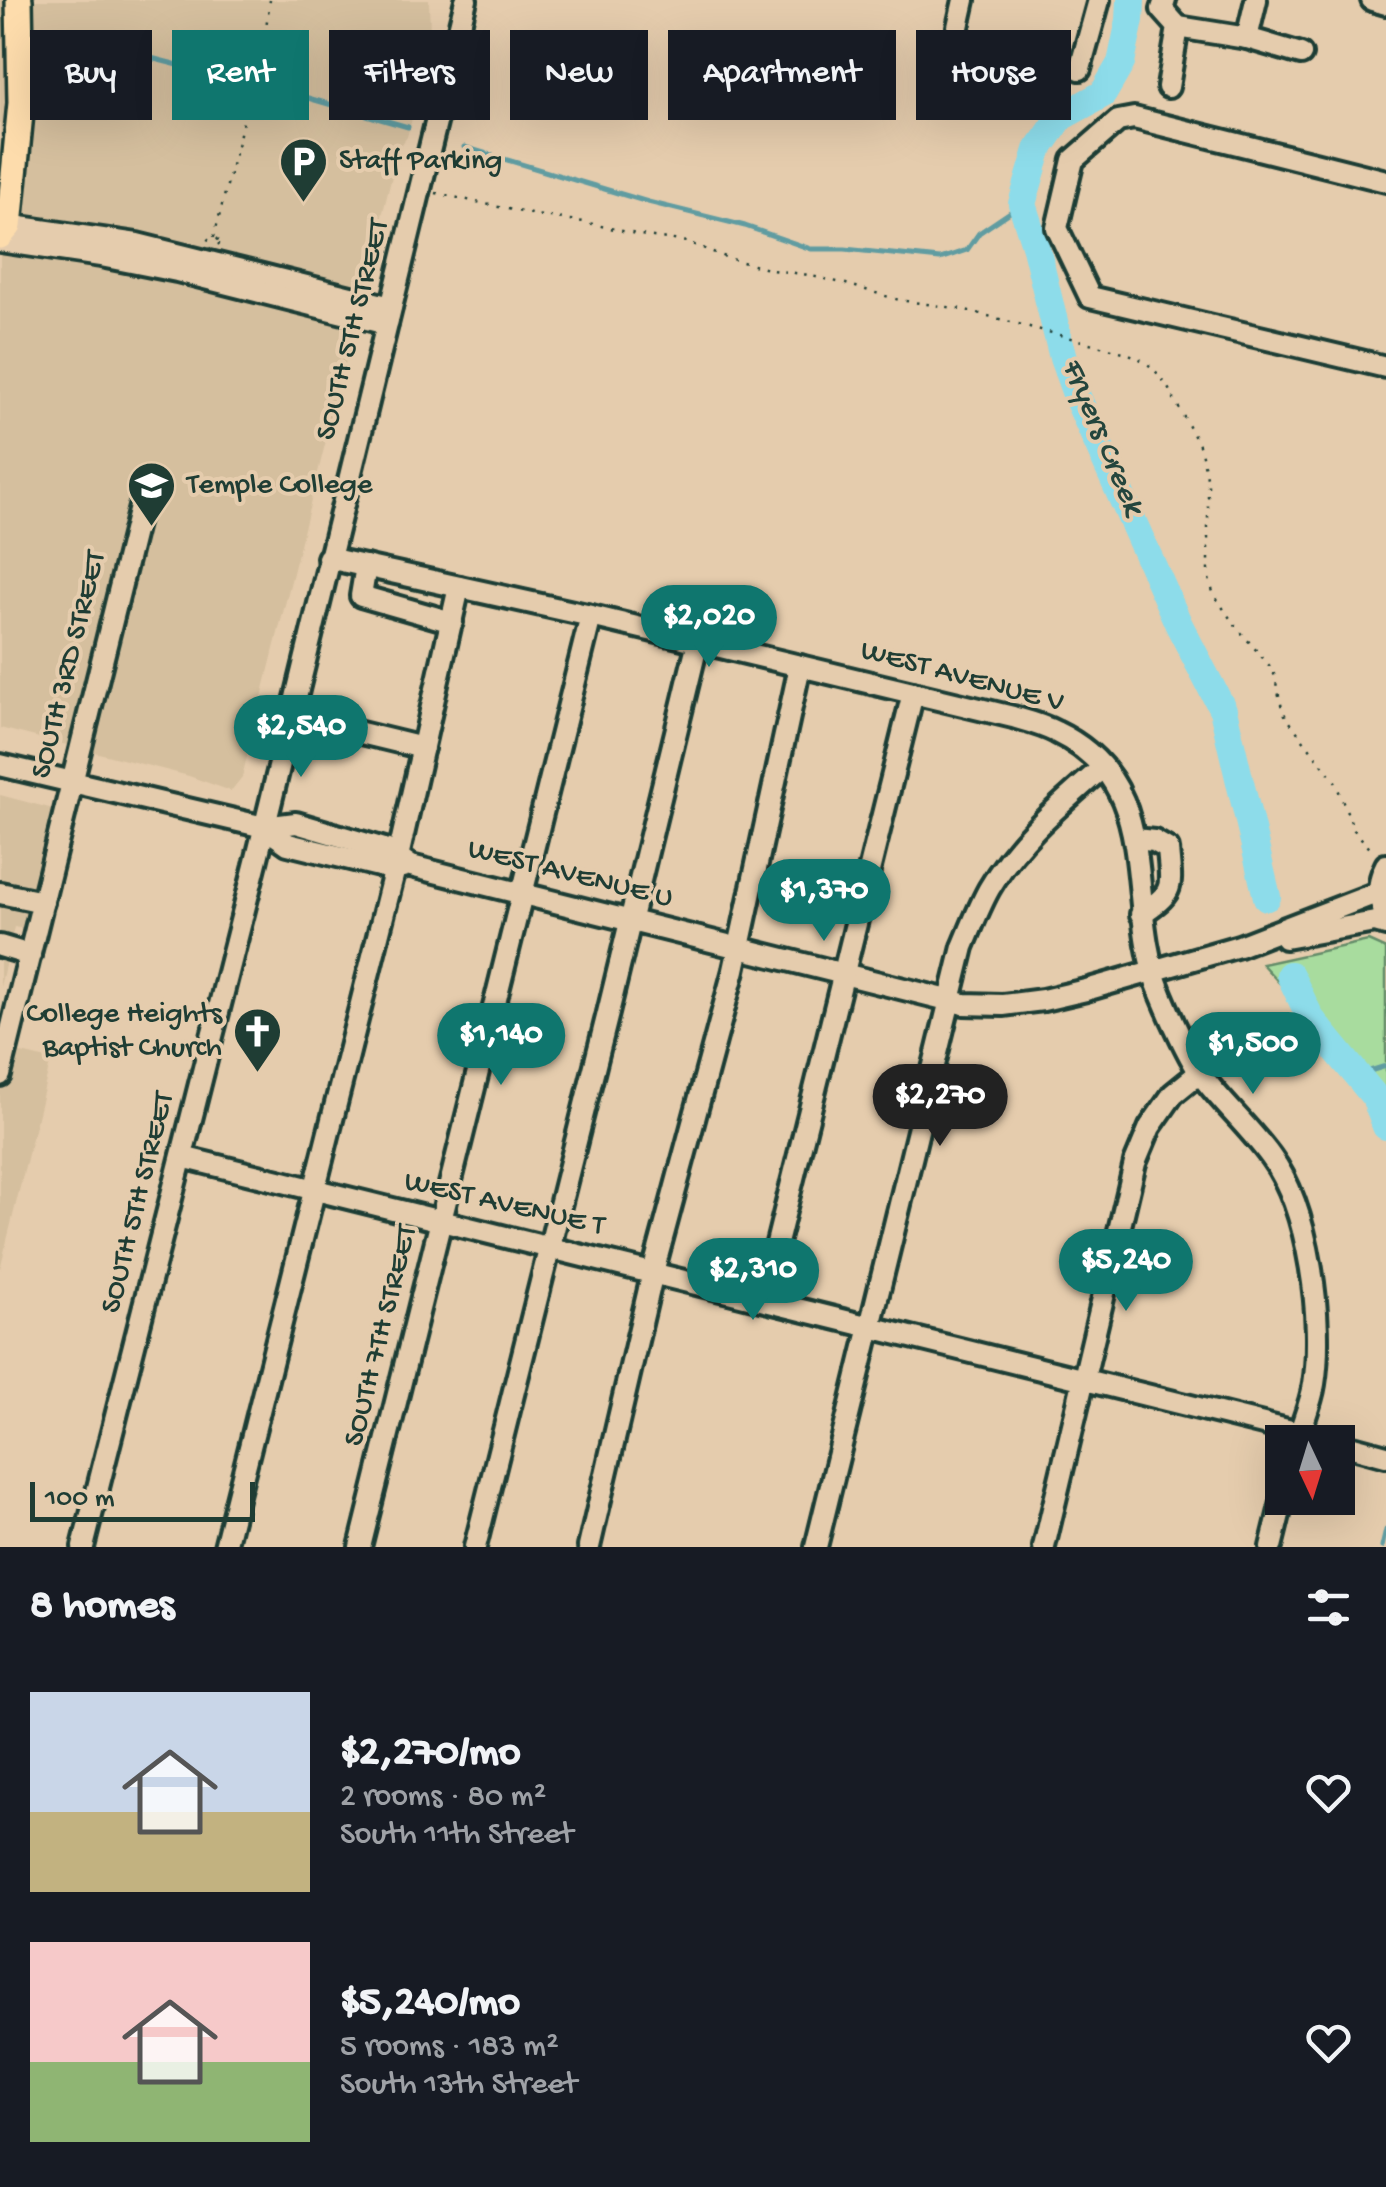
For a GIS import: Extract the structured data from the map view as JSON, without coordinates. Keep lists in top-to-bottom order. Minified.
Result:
{"streets":{"street":["SOUTH 5TH STREET","SOUTH 3RD STREET","WEST AVENUE V","WEST AVENUE U","WEST AVENUE T","SOUTH 7TH STREET"]},"crossings":[["SOUTH 5TH STREET","WEST AVENUE V"],["SOUTH 5TH STREET","WEST AVENUE U"],["SOUTH 5TH STREET","WEST AVENUE T"],["SOUTH 3RD STREET","WEST AVENUE U"],["WEST AVENUE V","WEST AVENUE U"],["WEST AVENUE V","SOUTH 7TH STREET"],["WEST AVENUE U","SOUTH 7TH STREET"],["WEST AVENUE T","SOUTH 7TH STREET"]],"water":["Fryers Creek"],"places":{"parking":["Staff Parking"],"school or university":["Temple College"],"church":["College Heights Baptist Church"]},"scale_bar":"100 m","north":"bottom","page":{"chip":["Buy","Rent","Filters","New","Apartment","House"],"price":["$2,020","$2,540","$1,370","$1,140","$1,500","$2,270","$5,240","$2,310"],"scale":"100 m","heading":"8 homes","list":[{"name":"$2,270/mo","note":"2 rooms · 80 m² · South 11th Street"},{"name":"$5,240/mo","note":"5 rooms · 183 m² · South 13th Street"}]}}
